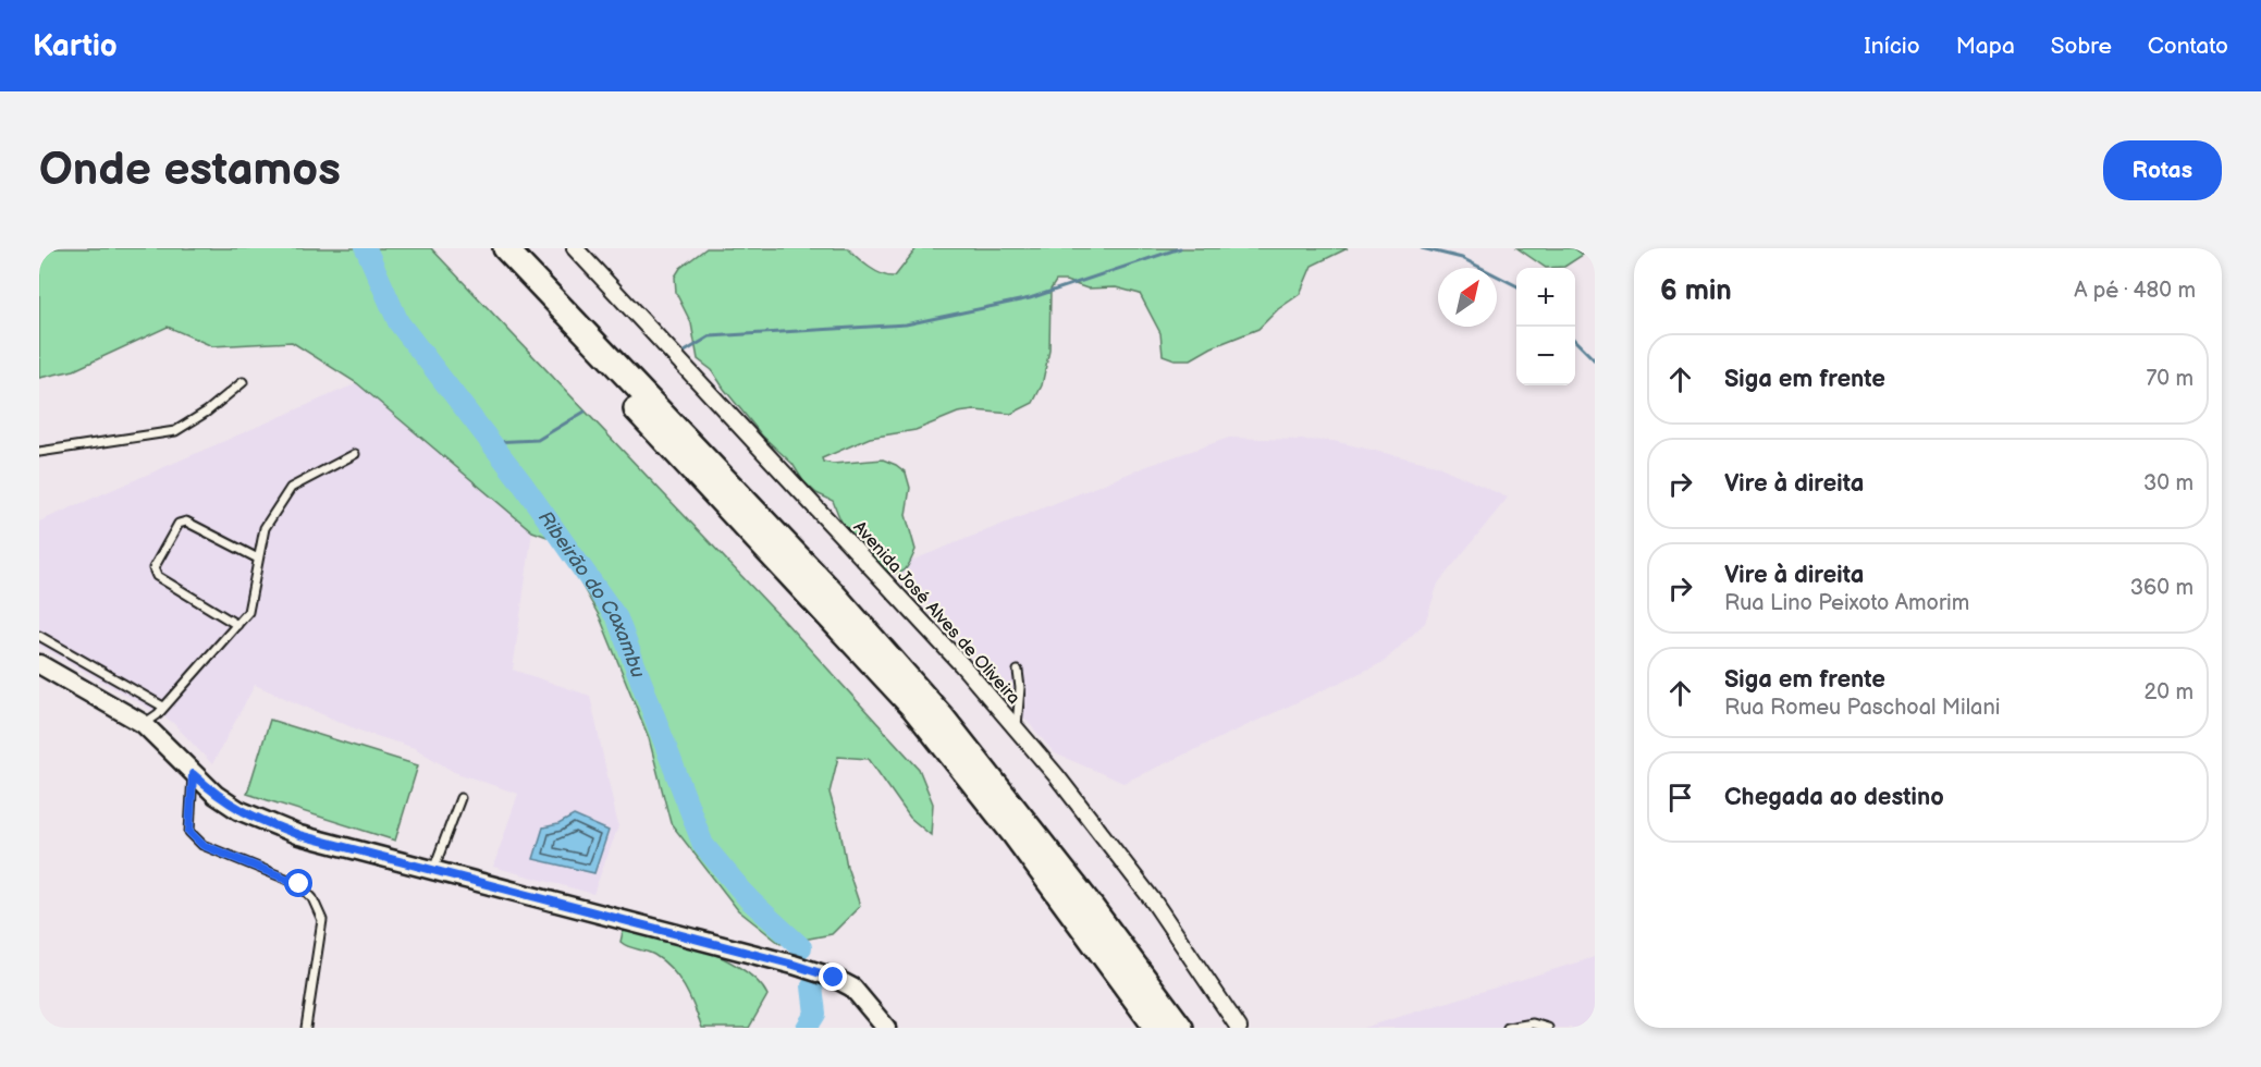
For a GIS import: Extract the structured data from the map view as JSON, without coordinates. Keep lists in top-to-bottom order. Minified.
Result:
{"streets":{"street":["Avenida José Alves de Oliveira"]},"water":["Ribeirão do Caxambu"],"north":"top right","page":{"header":"Kartio","nav":["Início","Mapa","Sobre","Contato"],"buttons":"Rotas","title":"Onde estamos","heading":["6 min","A pé · 480 m"],"map_buttons":["+","−"],"list":[["Siga em frente","70 m"],["Vire à direita","30 m"],["Vire à direita","Rua Lino Peixoto Amorim","360 m"],["Siga em frente","Rua Romeu Paschoal Milani","20 m"],"Chegada ao destino"]}}
